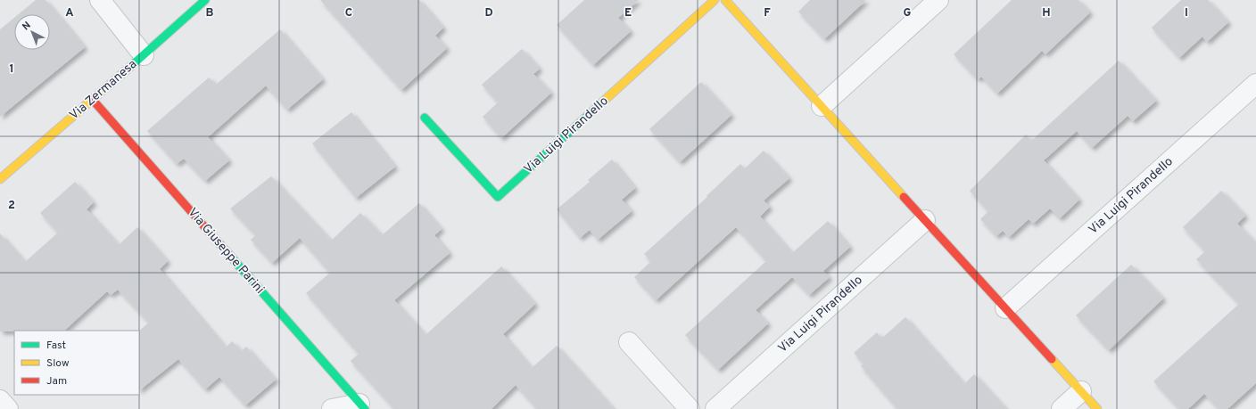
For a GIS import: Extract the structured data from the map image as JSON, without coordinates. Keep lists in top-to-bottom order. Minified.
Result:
{"streets":{"street":["Via Zermanesa","Via Luigi Pirandello","Via Giuseppe Parini"]},"crossings":[["Via Zermanesa","Via Giuseppe Parini"]],"legend":["Fast","Slow","Jam"],"north":"top left","grid":{"columns":["A","B","C","D","E","F","G","H","I"],"rows":["1","2"]}}
